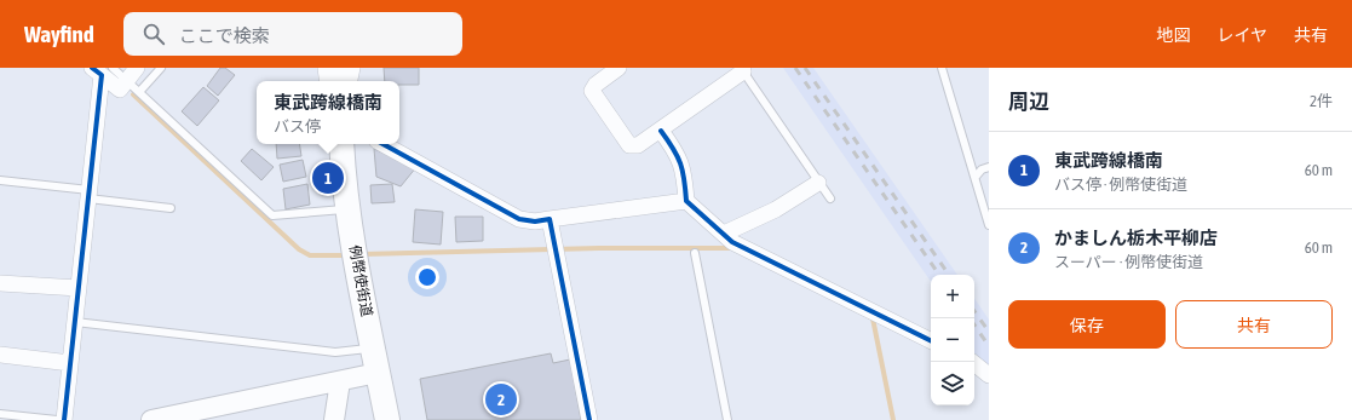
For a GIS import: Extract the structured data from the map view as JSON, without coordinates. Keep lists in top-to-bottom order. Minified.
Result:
{"streets":{"main road":["例幣使街道"]},"page":{"header":"Wayfind","search":"ここで検索","nav":["地図","レイヤ","共有"],"heading":["周辺","2件"],"popup":["東武跨線橋南","バス停"],"list":[{"mark":"1","name":"東武跨線橋南","note":"バス停 · 例幣使街道","value":"60 m"},{"mark":"2","name":"かましん栃木平柳店","note":"スーパー · 例幣使街道","value":"60 m"}],"pins":["1","2"],"map_buttons":["+","−"],"buttons":["保存","共有"]}}
